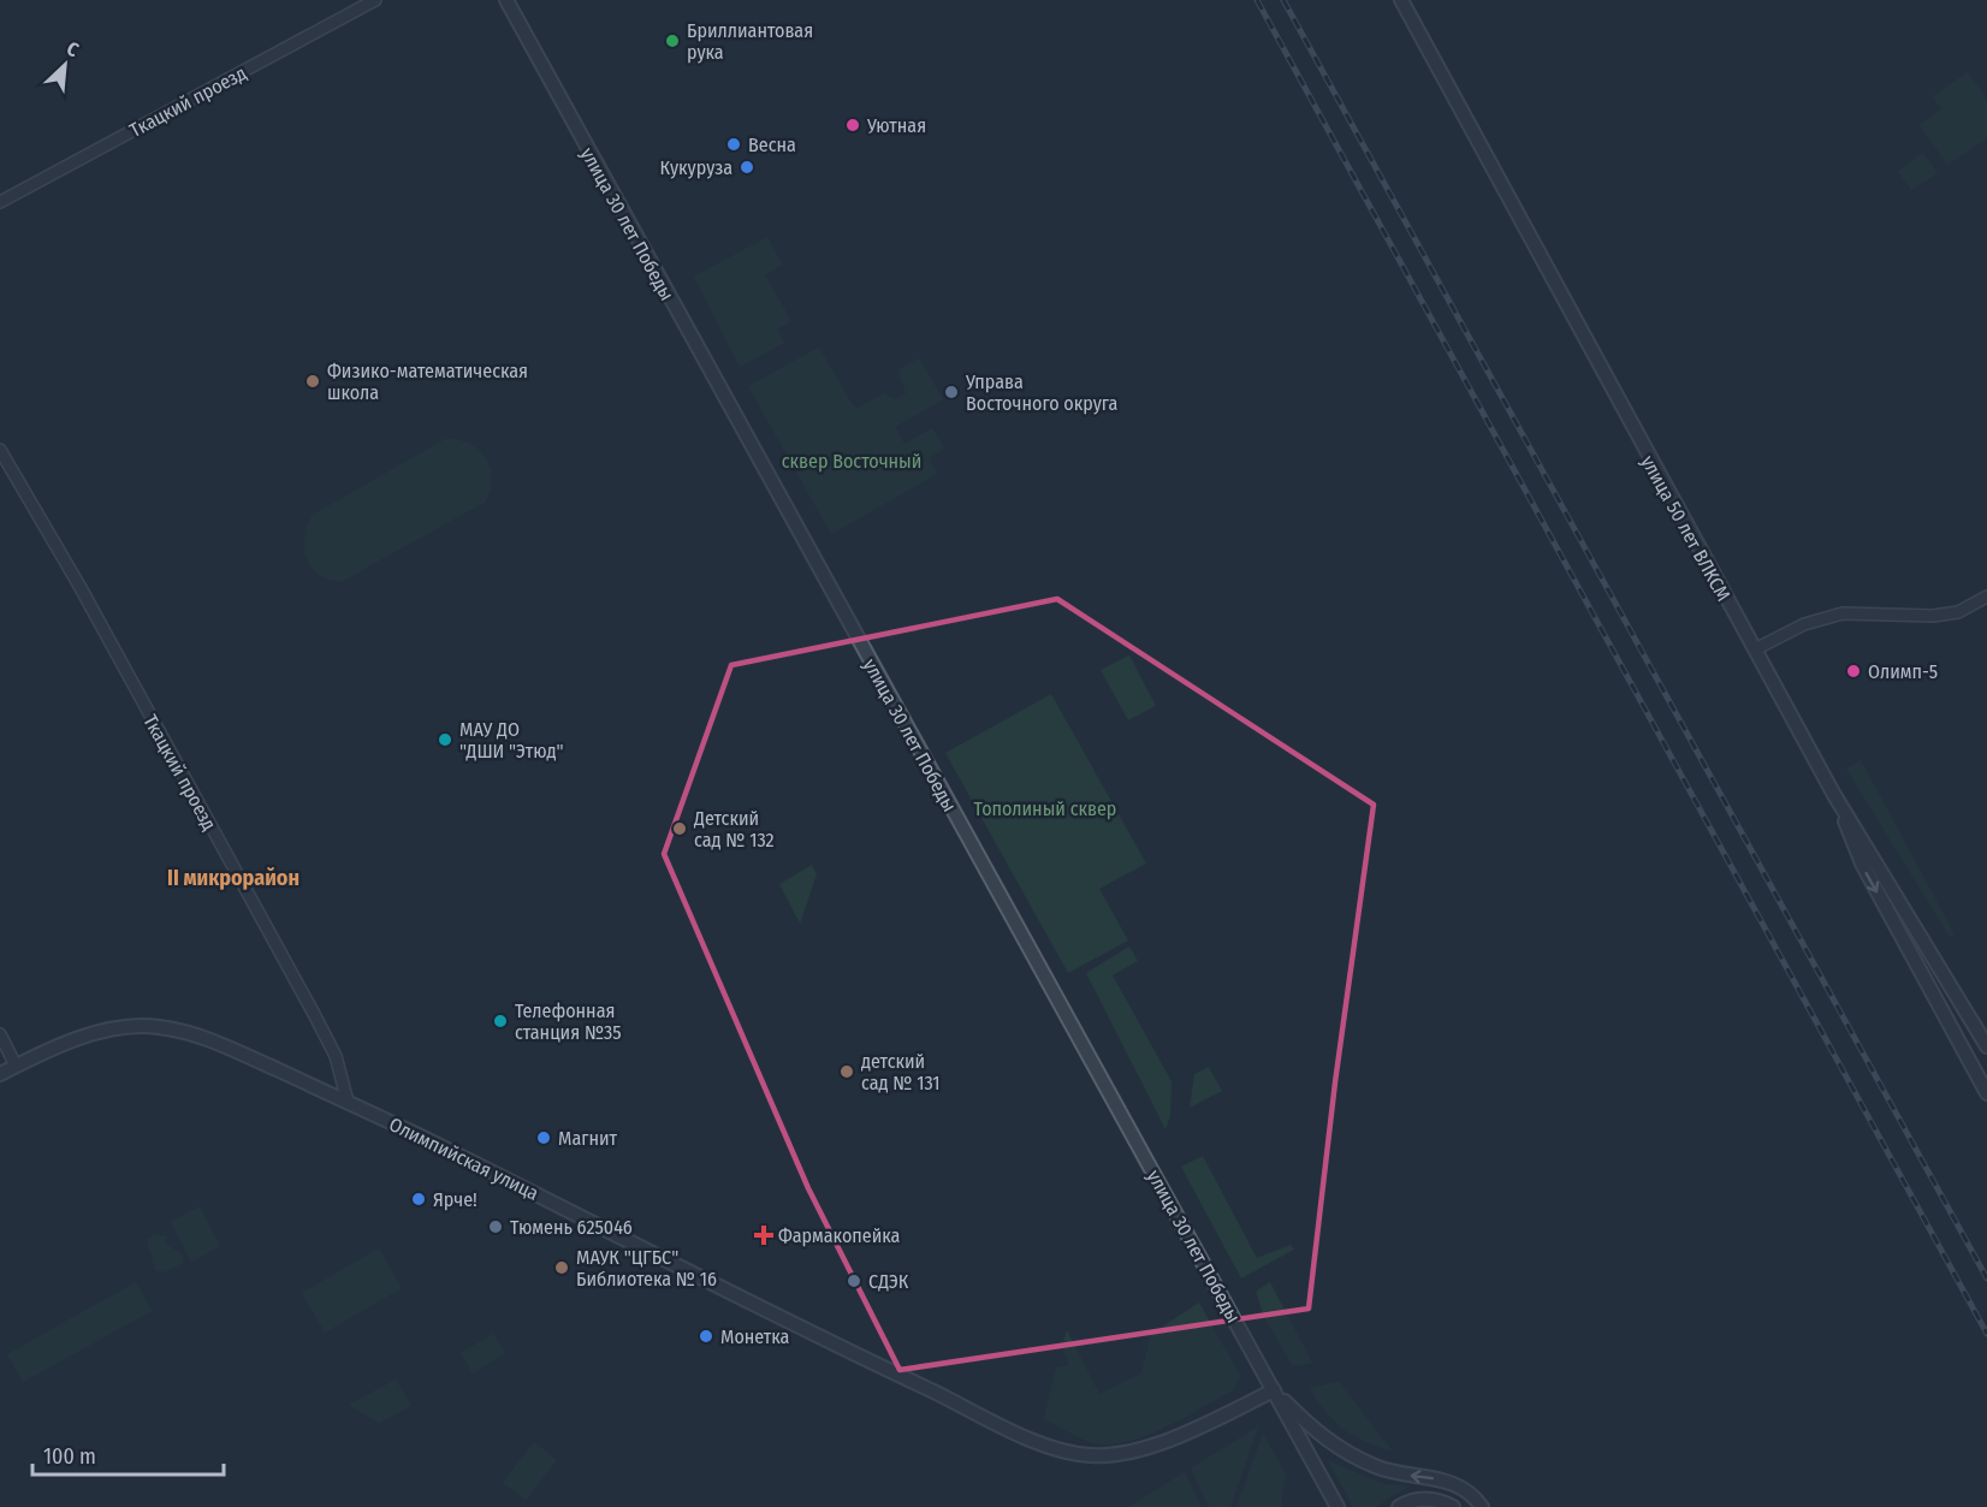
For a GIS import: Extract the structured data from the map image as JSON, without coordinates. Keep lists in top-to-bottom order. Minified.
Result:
{"streets":{"street":["Ткацкий проезд","улица 30 лет Победы","улица 50 лет ВЛКСМ","Олимпийская улица"]},"crossings":[["Ткацкий проезд","Олимпийская улица"],["улица 30 лет Победы","Олимпийская улица"]],"districts":["II микрорайон"],"parks":["сквер Восточный","Тополиный сквер"],"places":{"other":["Бриллиантовая рука","Уютная","Весна","Кукуруза","Физико-математическая школа","Управа Восточного округа","Олимп-5","МАУ ДО \"ДШИ \"Этюд\"","Детский сад № 132","Телефонная станция №35","детский сад № 131","Магнит","Ярче!","Тюмень 625046","МАУК \"ЦГБС\" Библиотека № 16","СДЭК","Монетка"],"health":["Фармакопейка"]},"scale_bar":"100 m","north":"top right"}
